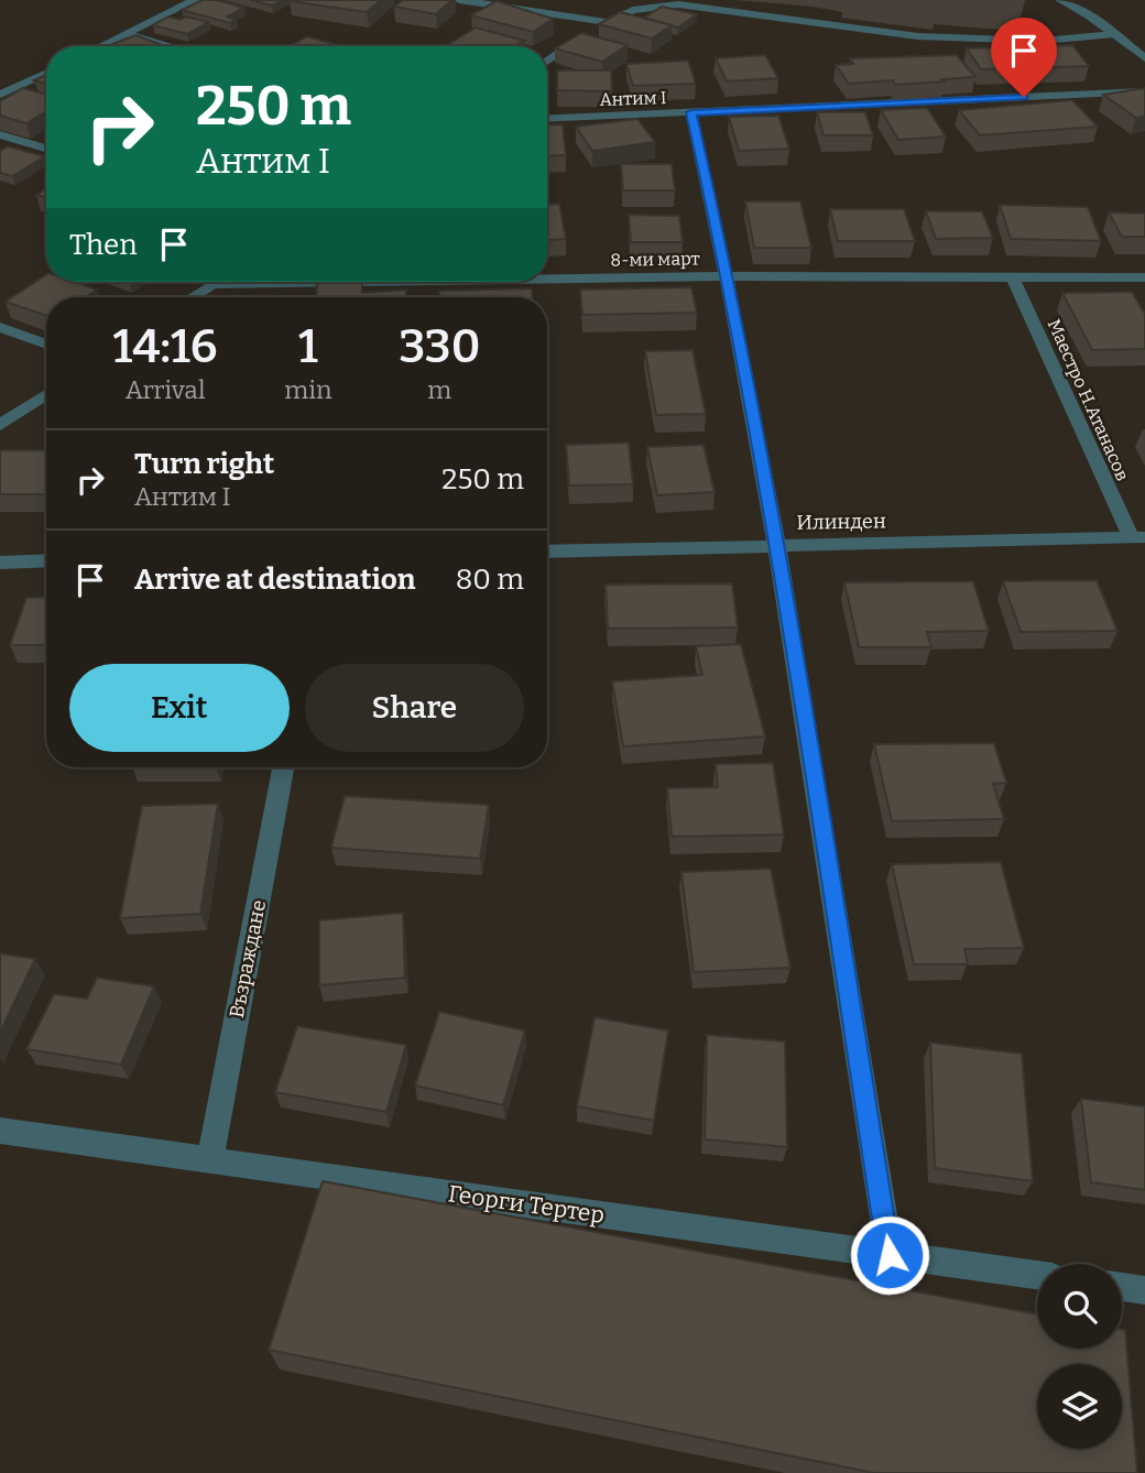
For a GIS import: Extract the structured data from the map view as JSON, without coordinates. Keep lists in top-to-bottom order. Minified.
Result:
{"streets":{"street":["Антим I","8-ми март","Маестро Н.Атанасов","Илинден","Възраждане","Георги Тертер"]},"crossings":[["8-ми март","Маестро Н.Атанасов"],["Маестро Н.Атанасов","Илинден"],["Възраждане","Георги Тертер"]],"page":{"turn":["250 m","Антим I"],"then":"Then","eta":["14:16","Arrival","1","min","330","m"],"list":[{"name":"Turn right","note":"Антим I","value":"250 m"},{"name":"Arrive at destination","value":"80 m"}],"buttons":["Exit","Share"]}}
